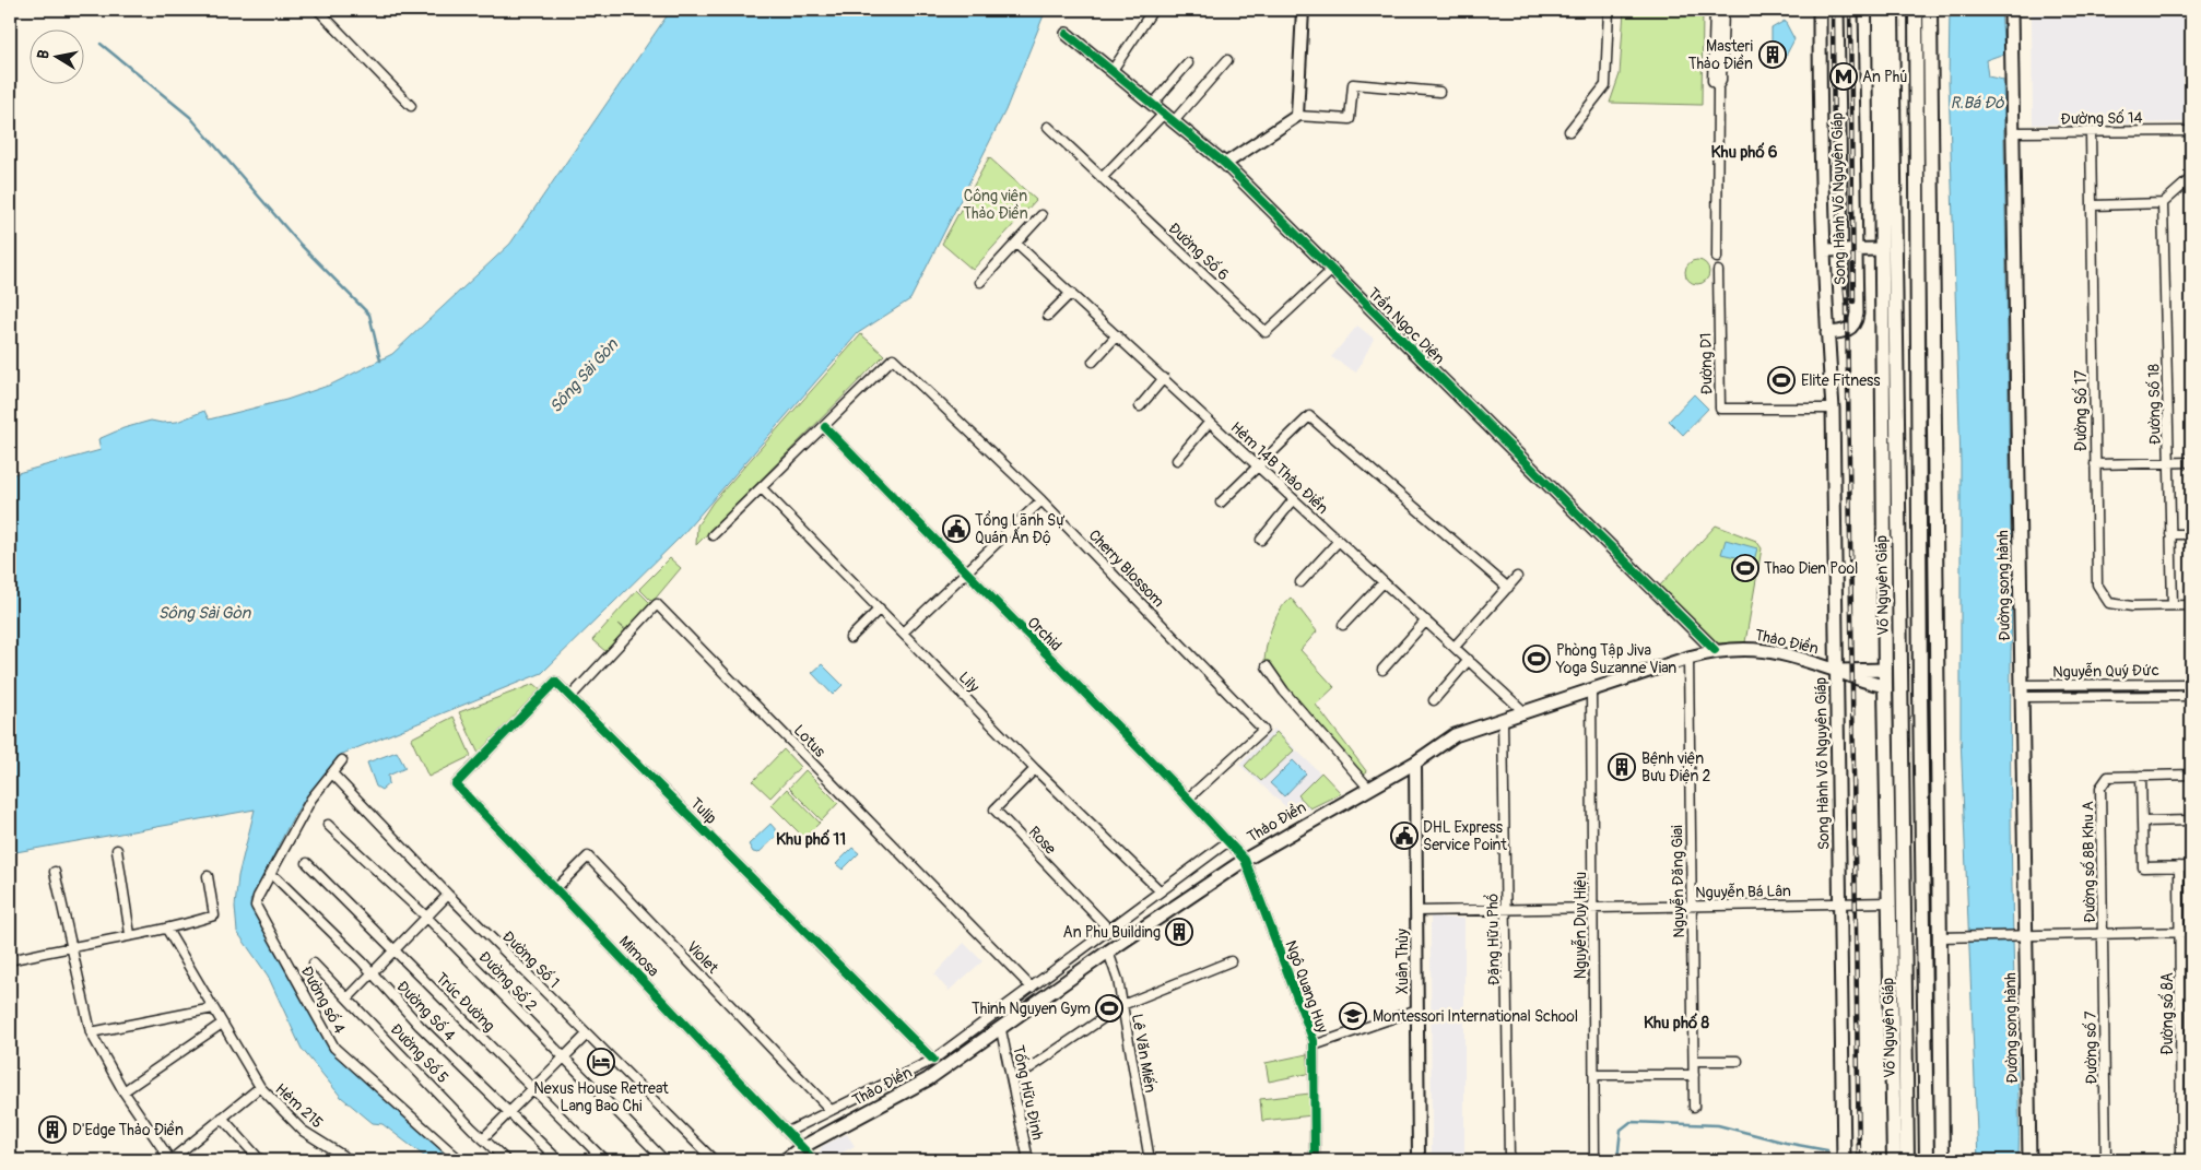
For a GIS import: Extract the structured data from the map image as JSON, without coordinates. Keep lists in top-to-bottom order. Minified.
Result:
{"streets":{"highway":["Võ Nguyên Giáp"],"main road":["Song Hành Võ Nguyên Giáp","Đường song hành","Thảo Điền"],"street":["Đường Số 14","Đường Số 6","Trần Ngọc Diện","Đường D1","Đường Số 18","Đường Số 17","Hẻm 14B Thảo Điền","Cherry Blossom","Orchid","Nguyễn Quý Đức","Lily","Lotus","Tulip","Rose","Đường số 8B Khu A","Nguyễn Đăng Giai","Nguyễn Bá Lân","Nguyễn Duy Hiệu","Đặng Hữu Phổ","Mimosa","Violet","Đường Số 1","Xuân Thủy","Đường Số 2","Ngô Quang Huy","Đường số 4","Trúc Đường","Đường Số 4","Đường số 8A","Đường số 7","Đường Số 5","Lê Văn Miến","Tống Hữu Định","Hẻm 215"]},"crossings":[["Đường Số 14","Đường Số 17"],["Đường Số 14","Đường song hành"],["Song Hành Võ Nguyên Giáp","Đường D1"],["Song Hành Võ Nguyên Giáp","Thảo Điền"],["Song Hành Võ Nguyên Giáp","Nguyễn Bá Lân"],["Đường Số 6","Trần Ngọc Diện"],["Trần Ngọc Diện","Thảo Điền"],["Đường Số 18","Đường Số 17"],["Hẻm 14B Thảo Điền","Thảo Điền"],["Cherry Blossom","Orchid"],["Võ Nguyên Giáp","Thảo Điền"],["Võ Nguyên Giáp","Nguyễn Bá Lân"],["Đường song hành","Nguyễn Quý Đức"],["Orchid","Thảo Điền"],["Orchid","Ngô Quang Huy"],["Thảo Điền","Nguyễn Đăng Giai"],["Thảo Điền","Nguyễn Duy Hiệu"],["Thảo Điền","Đặng Hữu Phổ"],["Thảo Điền","Mimosa"],["Thảo Điền","Xuân Thủy"],["Thảo Điền","Ngô Quang Huy"],["Thảo Điền","Lê Văn Miến"],["Thảo Điền","Tống Hữu Định"],["Lily","Rose"],["Lotus","Tulip"],["Tulip","Mimosa"],["Đường số 8B Khu A","Đường số 7"],["Nguyễn Đăng Giai","Nguyễn Bá Lân"],["Nguyễn Bá Lân","Nguyễn Duy Hiệu"],["Nguyễn Bá Lân","Đặng Hữu Phổ"],["Nguyễn Bá Lân","Xuân Thủy"],["Mimosa","Violet"],["Đường số 4","Đường Số 4"]],"districts":["Khu phố 6","Khu phố 11","Khu phố 8"],"water":["R.Bá Đỏ","Sông Sài Gòn"],"parks":["Công viên Thảo Điền"],"places":{"building":["Masteri Thảo Điền","Bệnh viện Bưu Điện 2","An Phu Building","D'Edge Thảo Điền"],"metro station":["An Phú"],"sports":["Elite Fitness","Thao Dien Pool","Phòng Tập Jiva Yoga Suzanne Vian","Thinh Nguyen Gym"],"public building":["Tổng Lãnh Sự Quán Ấn Độ","DHL Express Service Point"],"school or university":["Montessori International School"],"hotel":["Nexus House Retreat Lang Bao Chi"]},"north":"left"}
